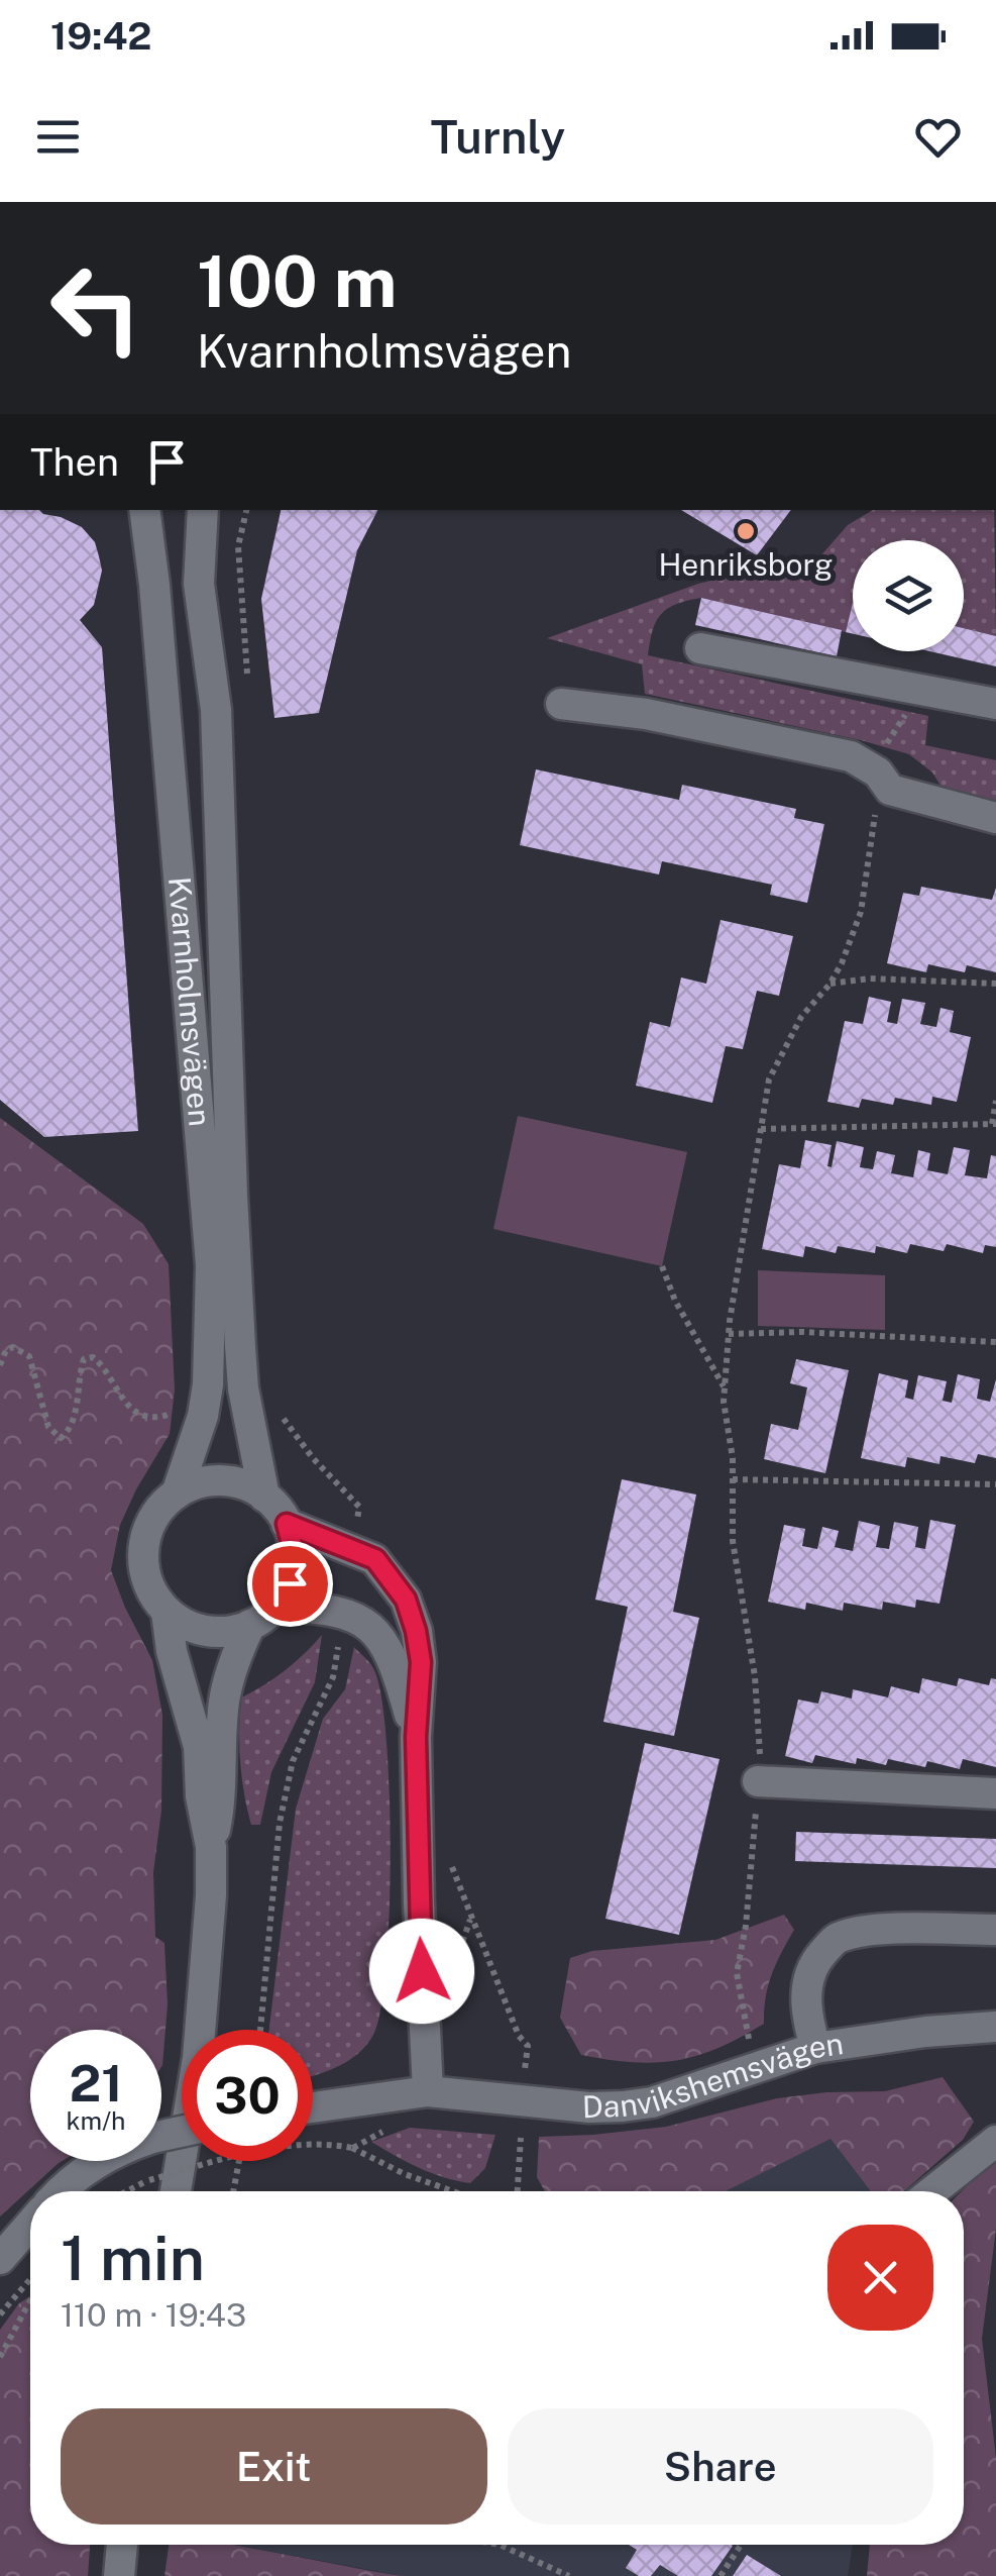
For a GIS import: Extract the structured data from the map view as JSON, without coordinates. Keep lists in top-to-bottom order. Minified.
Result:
{"streets":{"street":["Kvarnholmsvägen","Danvikshemsvägen"]},"places":["Henriksborg"],"page":{"status":"19:42","header":"Turnly","turn":["100 m","Kvarnholmsvägen"],"then":"Then","speed":"21 km/h","limit":"30","heading":["1 min","110 m · 19:43"],"buttons":["Exit","Share"]}}
